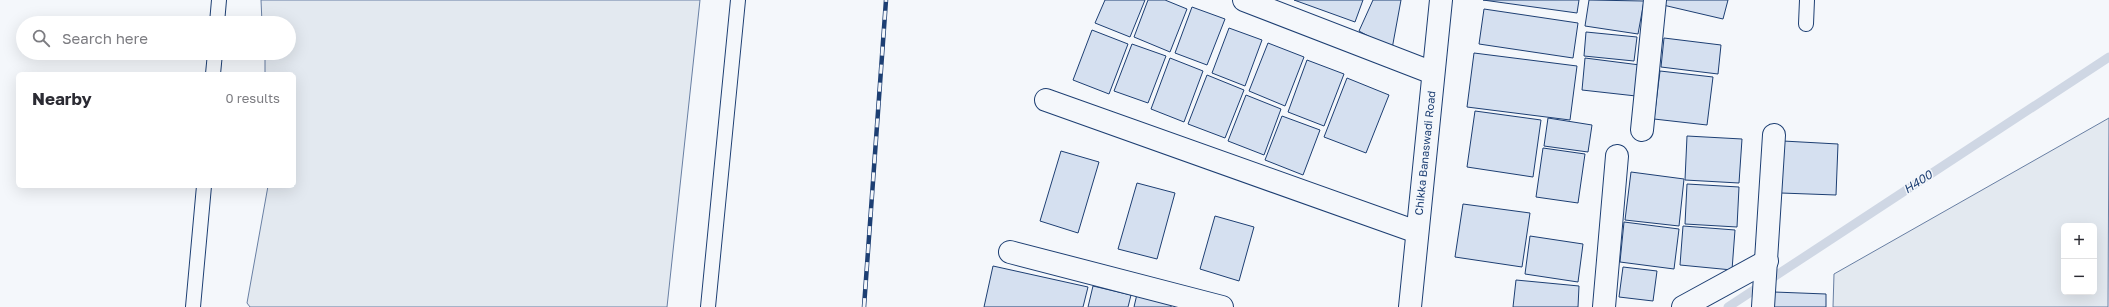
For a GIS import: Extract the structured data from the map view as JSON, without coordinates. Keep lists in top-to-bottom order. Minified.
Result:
{"streets":{"street":["Chikka Banaswadi Road"]},"water":["H400"],"page":{"search":"Search here","heading":["Nearby","0 results"],"map_buttons":["+","−"]}}
